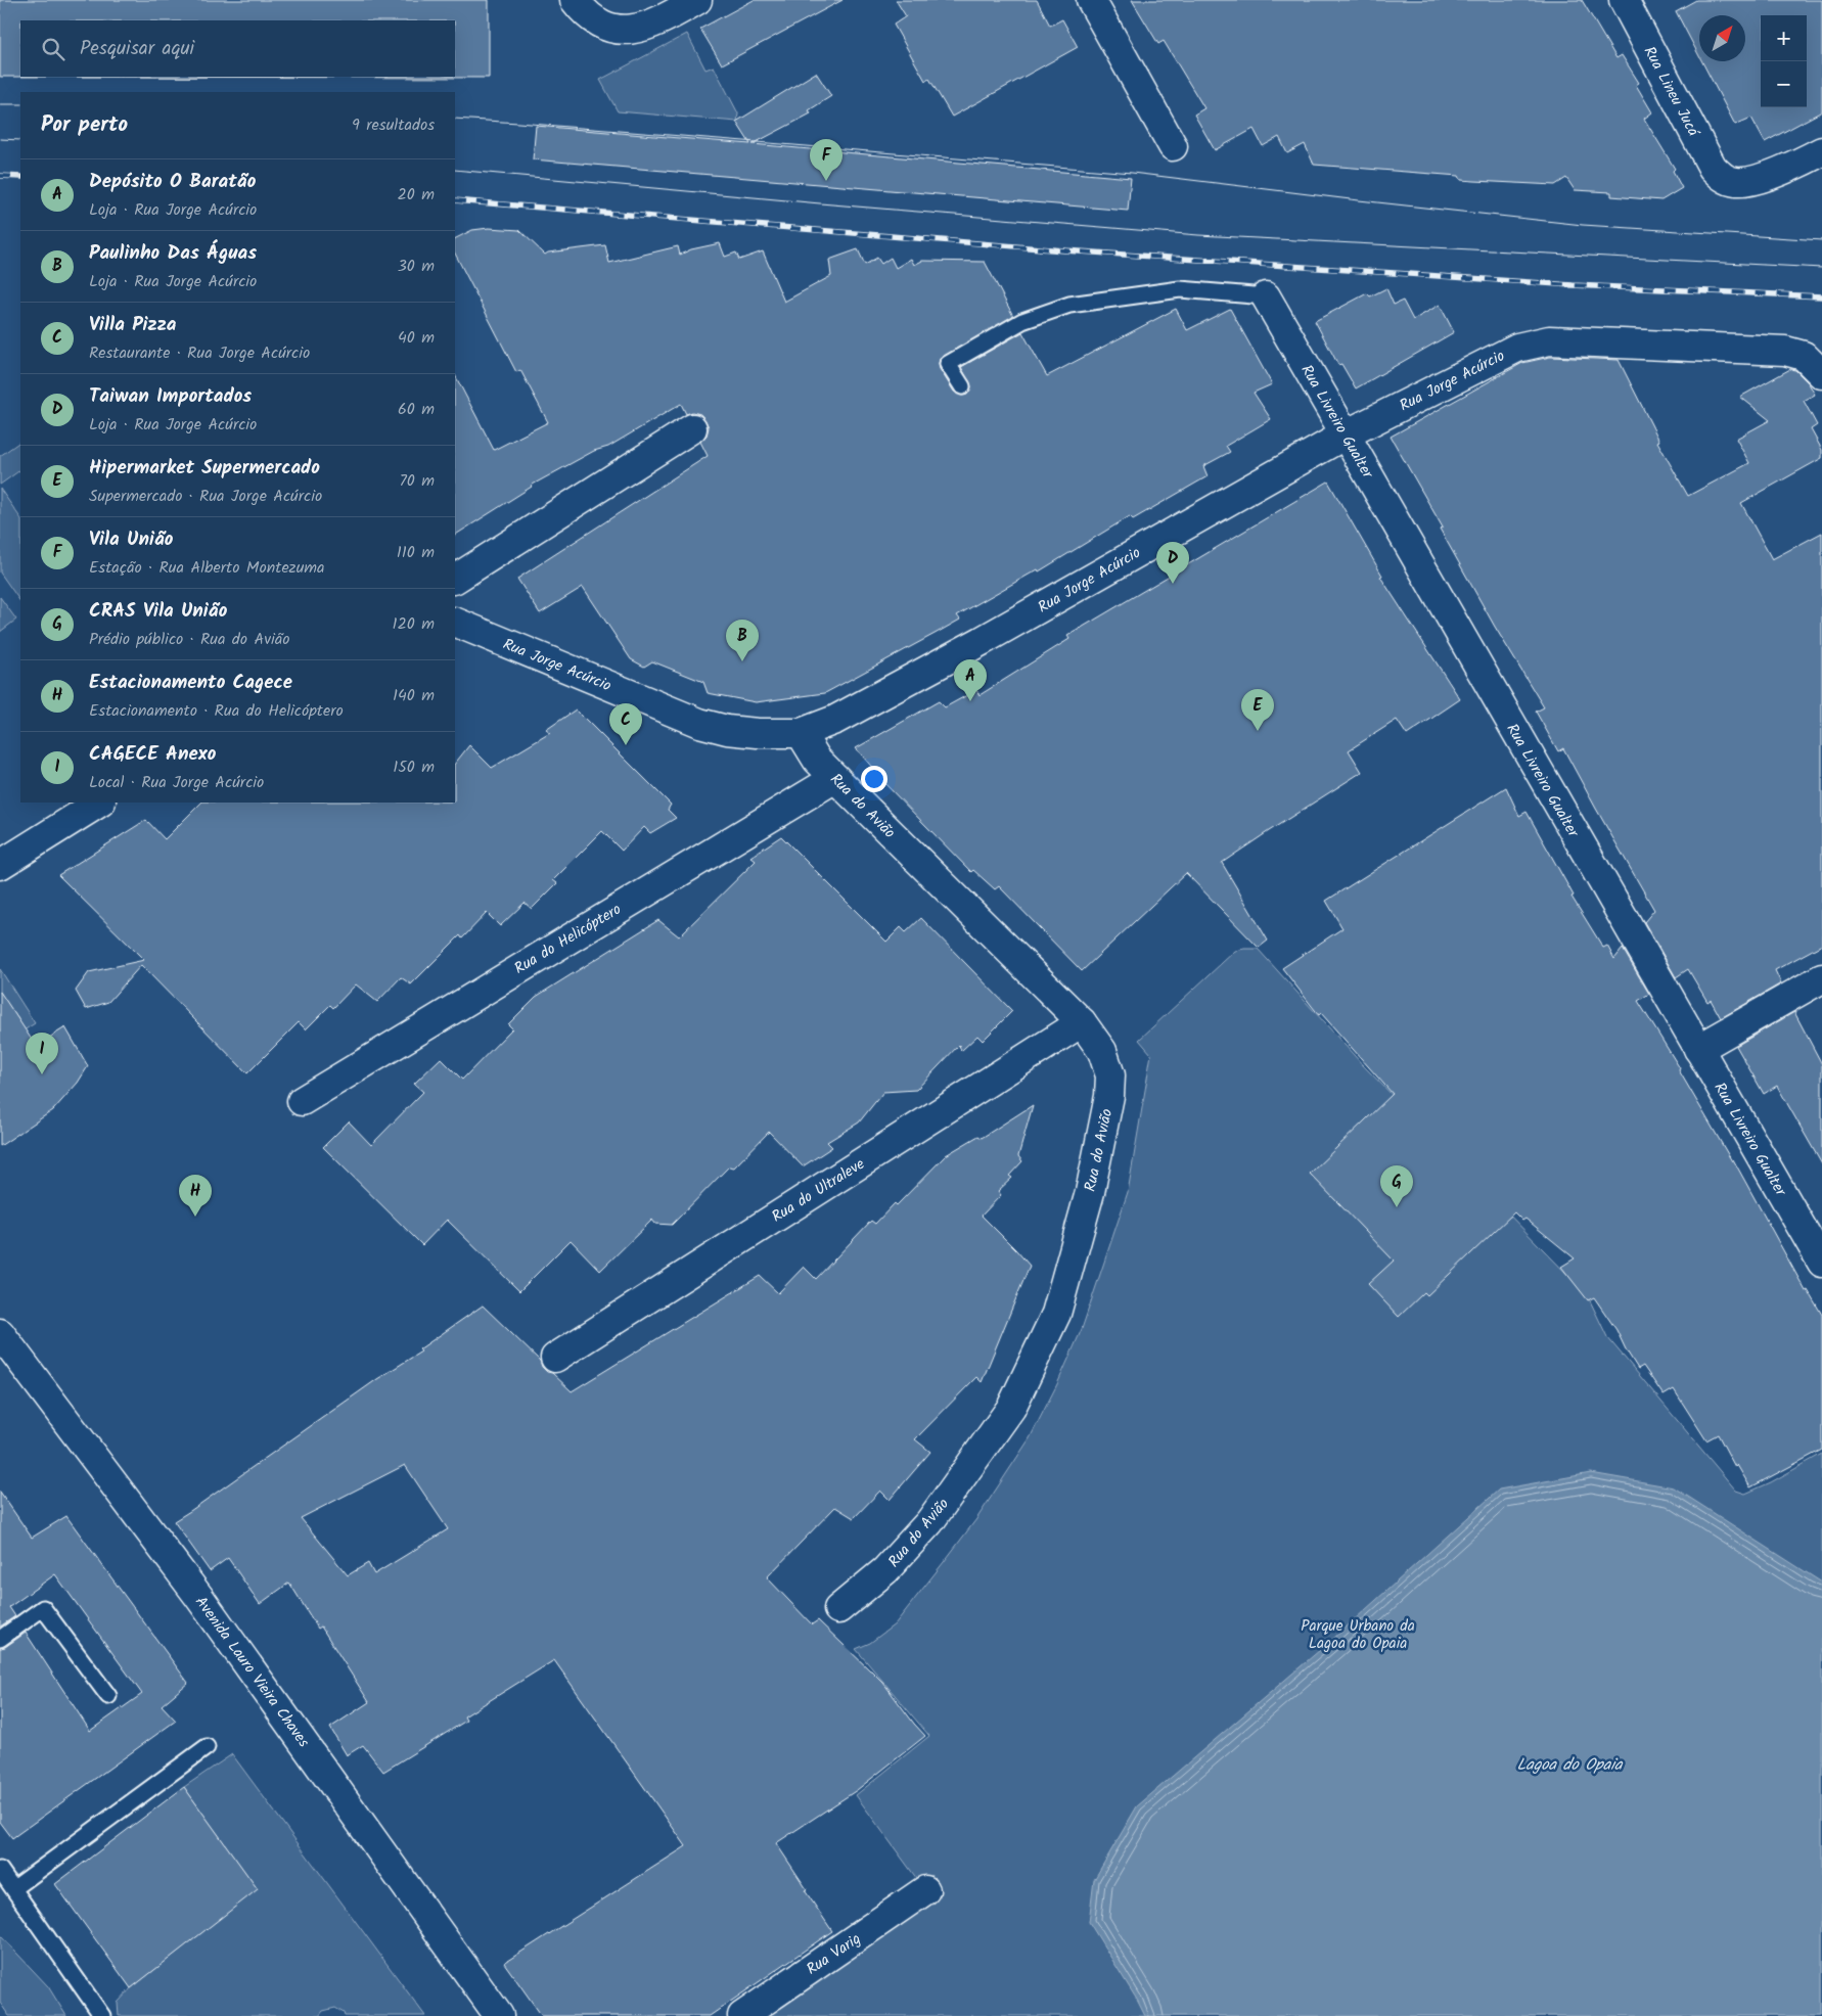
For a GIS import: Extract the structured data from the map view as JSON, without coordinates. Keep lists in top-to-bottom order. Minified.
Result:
{"streets":{"street":["Rua Lineu Jucá","Rua Jorge Acúrcio","Rua Livreiro Gualter","Rua do Avião","Rua do Helicóptero","Rua do Ultraleve","Avenida Lauro Vieira Chaves","Rua Varig"]},"crossings":[["Rua Jorge Acúrcio","Rua Livreiro Gualter"],["Rua Jorge Acúrcio","Rua do Avião"],["Rua do Avião","Rua do Helicóptero"],["Rua do Avião","Rua do Ultraleve"]],"water":["Lagoa do Opaia"],"parks":["Parque Urbano da Lagoa do Opaia"],"north":"top right","page":{"map_buttons":["+","−"],"search":"Pesquisar aqui","heading":["Por perto","9 resultados"],"pins":["F","D","B","A","E","C","I","G","H"],"list":[{"mark":"A","name":"Depósito O Baratão","note":"Loja · Rua Jorge Acúrcio","value":"20 m"},{"mark":"B","name":"Paulinho Das Águas","note":"Loja · Rua Jorge Acúrcio","value":"30 m"},{"mark":"C","name":"Villa Pizza","note":"Restaurante · Rua Jorge Acúrcio","value":"40 m"},{"mark":"D","name":"Taiwan Importados","note":"Loja · Rua Jorge Acúrcio","value":"60 m"},{"mark":"E","name":"Hipermarket Supermercado","note":"Supermercado · Rua Jorge Acúrcio","value":"70 m"},{"mark":"F","name":"Vila União","note":"Estação · Rua Alberto Montezuma","value":"110 m"},{"mark":"G","name":"CRAS Vila União","note":"Prédio público · Rua do Avião","value":"120 m"},{"mark":"H","name":"Estacionamento Cagece","note":"Estacionamento · Rua do Helicóptero","value":"140 m"},{"mark":"I","name":"CAGECE Anexo","note":"Local · Rua Jorge Acúrcio","value":"150 m"}]}}
